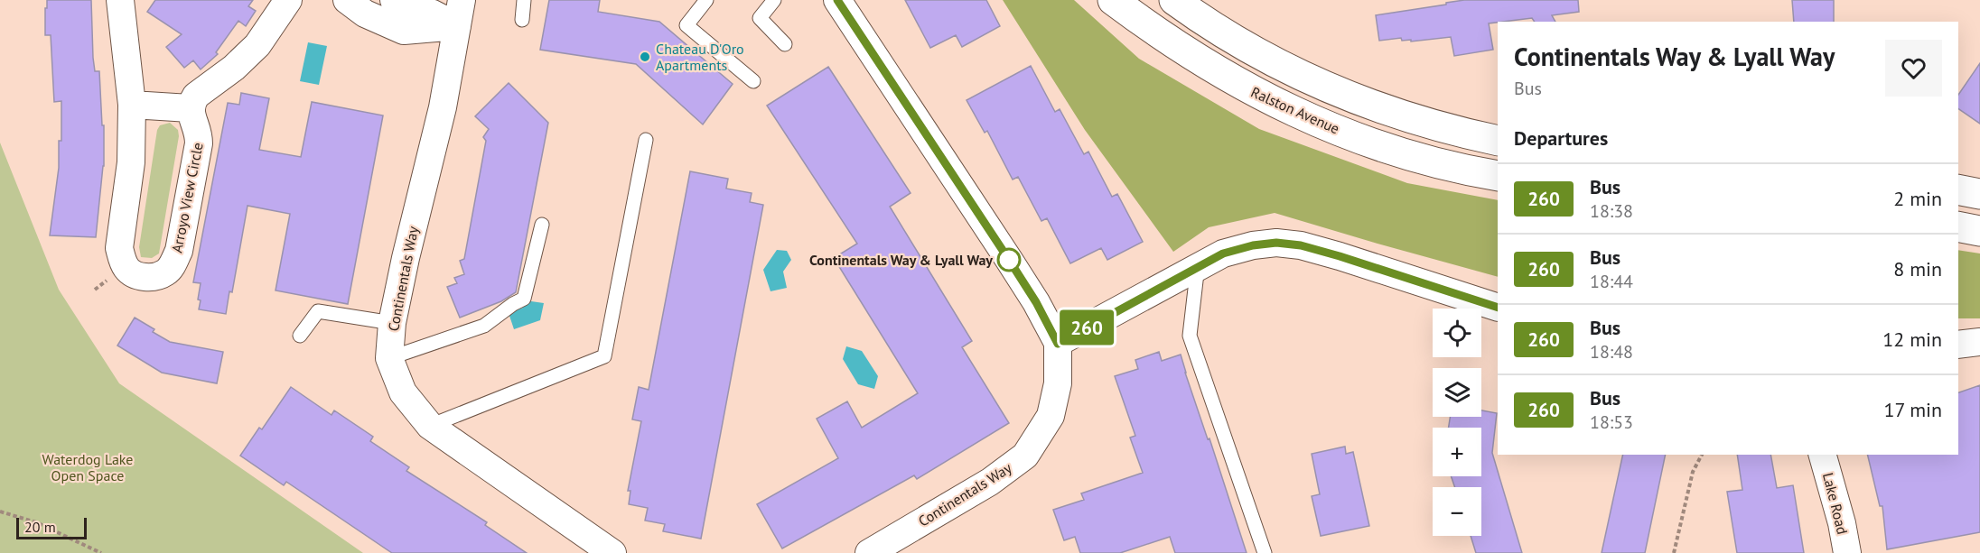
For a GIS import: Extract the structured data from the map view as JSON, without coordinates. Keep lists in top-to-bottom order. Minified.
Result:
{"streets":{"main road":["Ralston Avenue"],"street":["Arroyo View Circle","Continentals Way","Lake Road"]},"parks":["Waterdog Lake Open Space"],"places":["Chateau D'Oro Apartments","Continentals Way & Lyall Way"],"lines":["bus line 260"],"scale_bar":"20 m","page":{"on_map":"260","heading":[["Continentals Way & Lyall Way","Bus"],"Departures"],"list":[{"mark":"260","name":"Bus","note":"18:38","value":"2 min"},{"mark":"260","name":"Bus","note":"18:44","value":"8 min"},{"mark":"260","name":"Bus","note":"18:48","value":"12 min"},{"mark":"260","name":"Bus","note":"18:53","value":"17 min"}],"map_buttons":["+","−"],"scale":"20 m"}}
